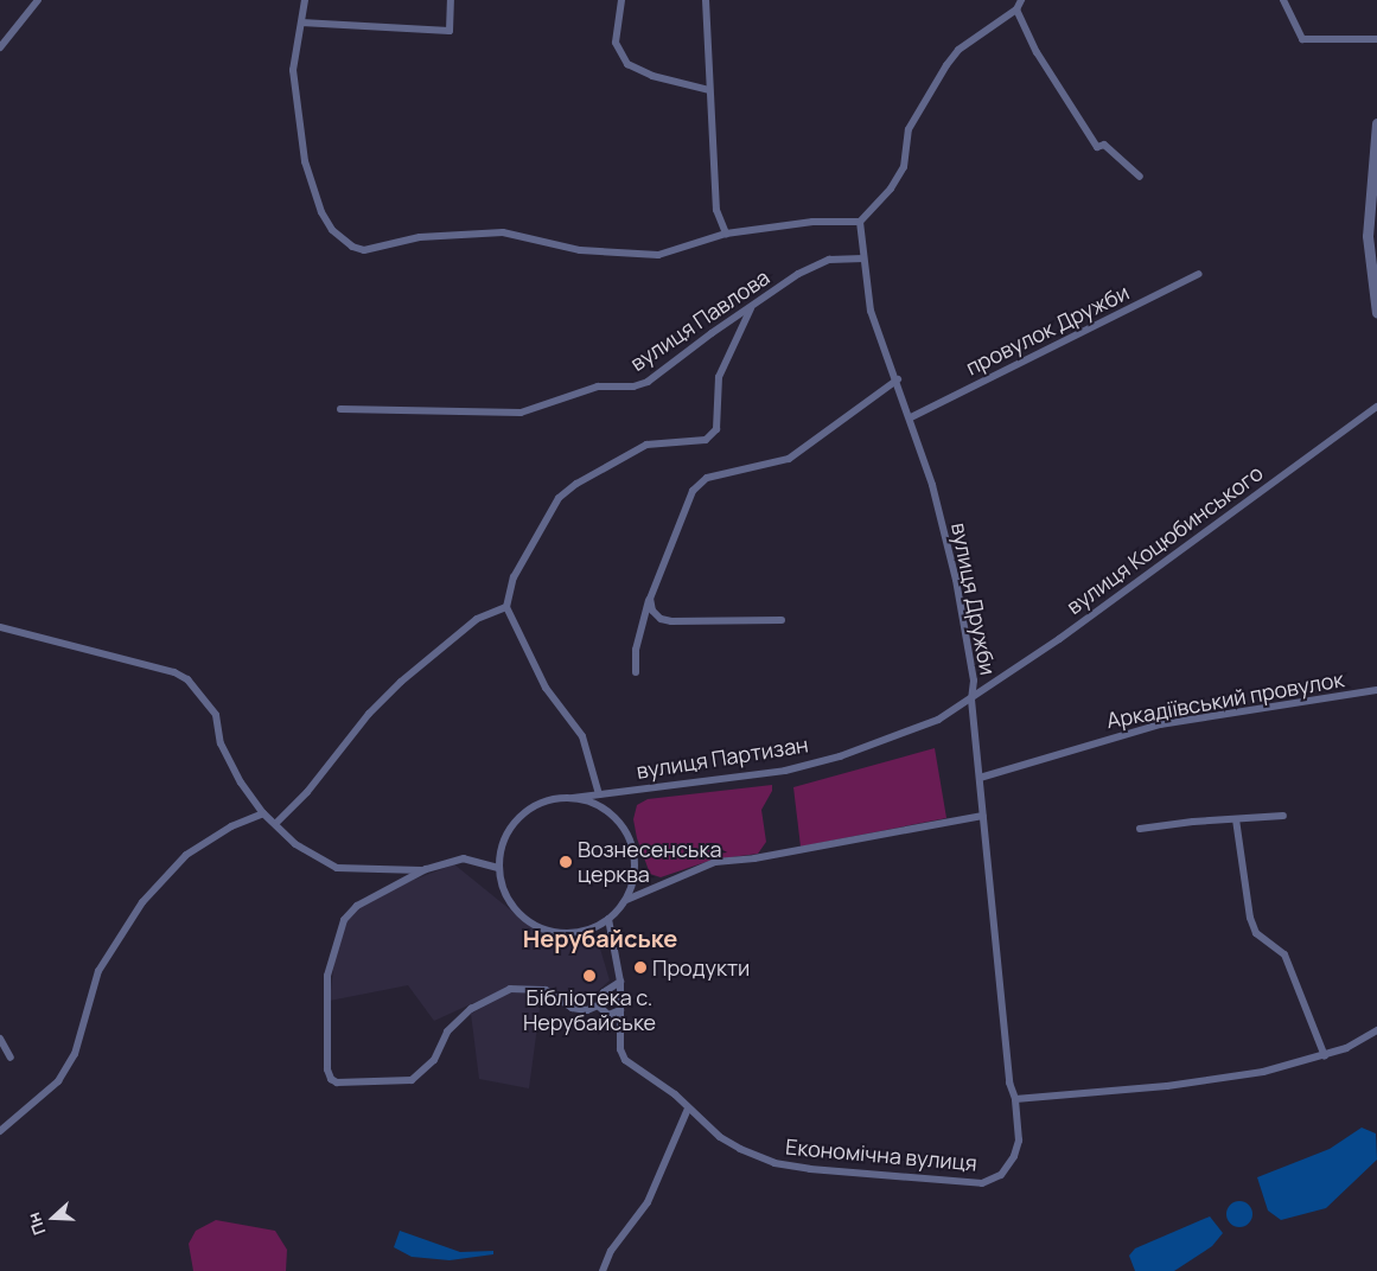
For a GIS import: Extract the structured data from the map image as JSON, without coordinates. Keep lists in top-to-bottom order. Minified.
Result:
{"streets":{"street":["вулиця Павлова","провулок Дружби","вулиця Коцюбинського","вулиця Дружби","Аркадіївський провулок","вулиця Партизан","Економічна вулиця"]},"crossings":[["вулиця Павлова","вулиця Дружби"],["провулок Дружби","вулиця Дружби"],["вулиця Коцюбинського","вулиця Дружби"],["вулиця Коцюбинського","вулиця Партизан"],["вулиця Дружби","Аркадіївський провулок"],["вулиця Дружби","вулиця Партизан"],["вулиця Дружби","Економічна вулиця"]],"districts":["Нерубайське"],"places":["Вознесенська церква","Продукти","Бібліотека с. Нерубайське"],"north":"left"}
